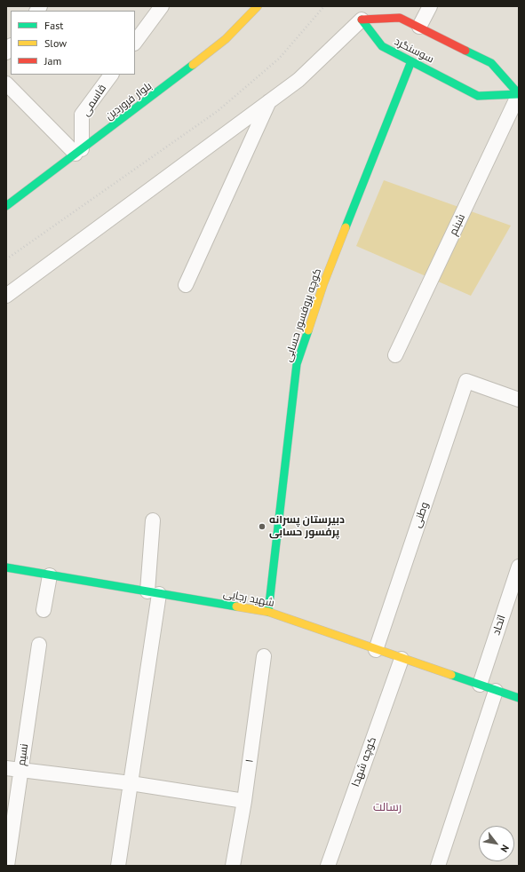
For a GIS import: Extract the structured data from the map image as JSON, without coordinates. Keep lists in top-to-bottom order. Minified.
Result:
{"streets":{"street":["سوسنگرد","قاسمی","بلوار فروردین","شبنم","کوچه پروفسور حسابی","وطنی","شهید رجایی","اتحاد","نسیم","۱","کوچه شهدا"]},"crossings":[["سوسنگرد","شبنم"],["سوسنگرد","کوچه پروفسور حسابی"],["قاسمی","بلوار فروردین"],["کوچه پروفسور حسابی","شهید رجایی"],["وطنی","شهید رجایی"],["شهید رجایی","اتحاد"],["شهید رجایی","کوچه شهدا"]],"districts":["رسالت"],"places":["دبیرستان پسرانه پرفسور حسابی"],"legend":["Fast","Slow","Jam"],"north":"bottom right"}
